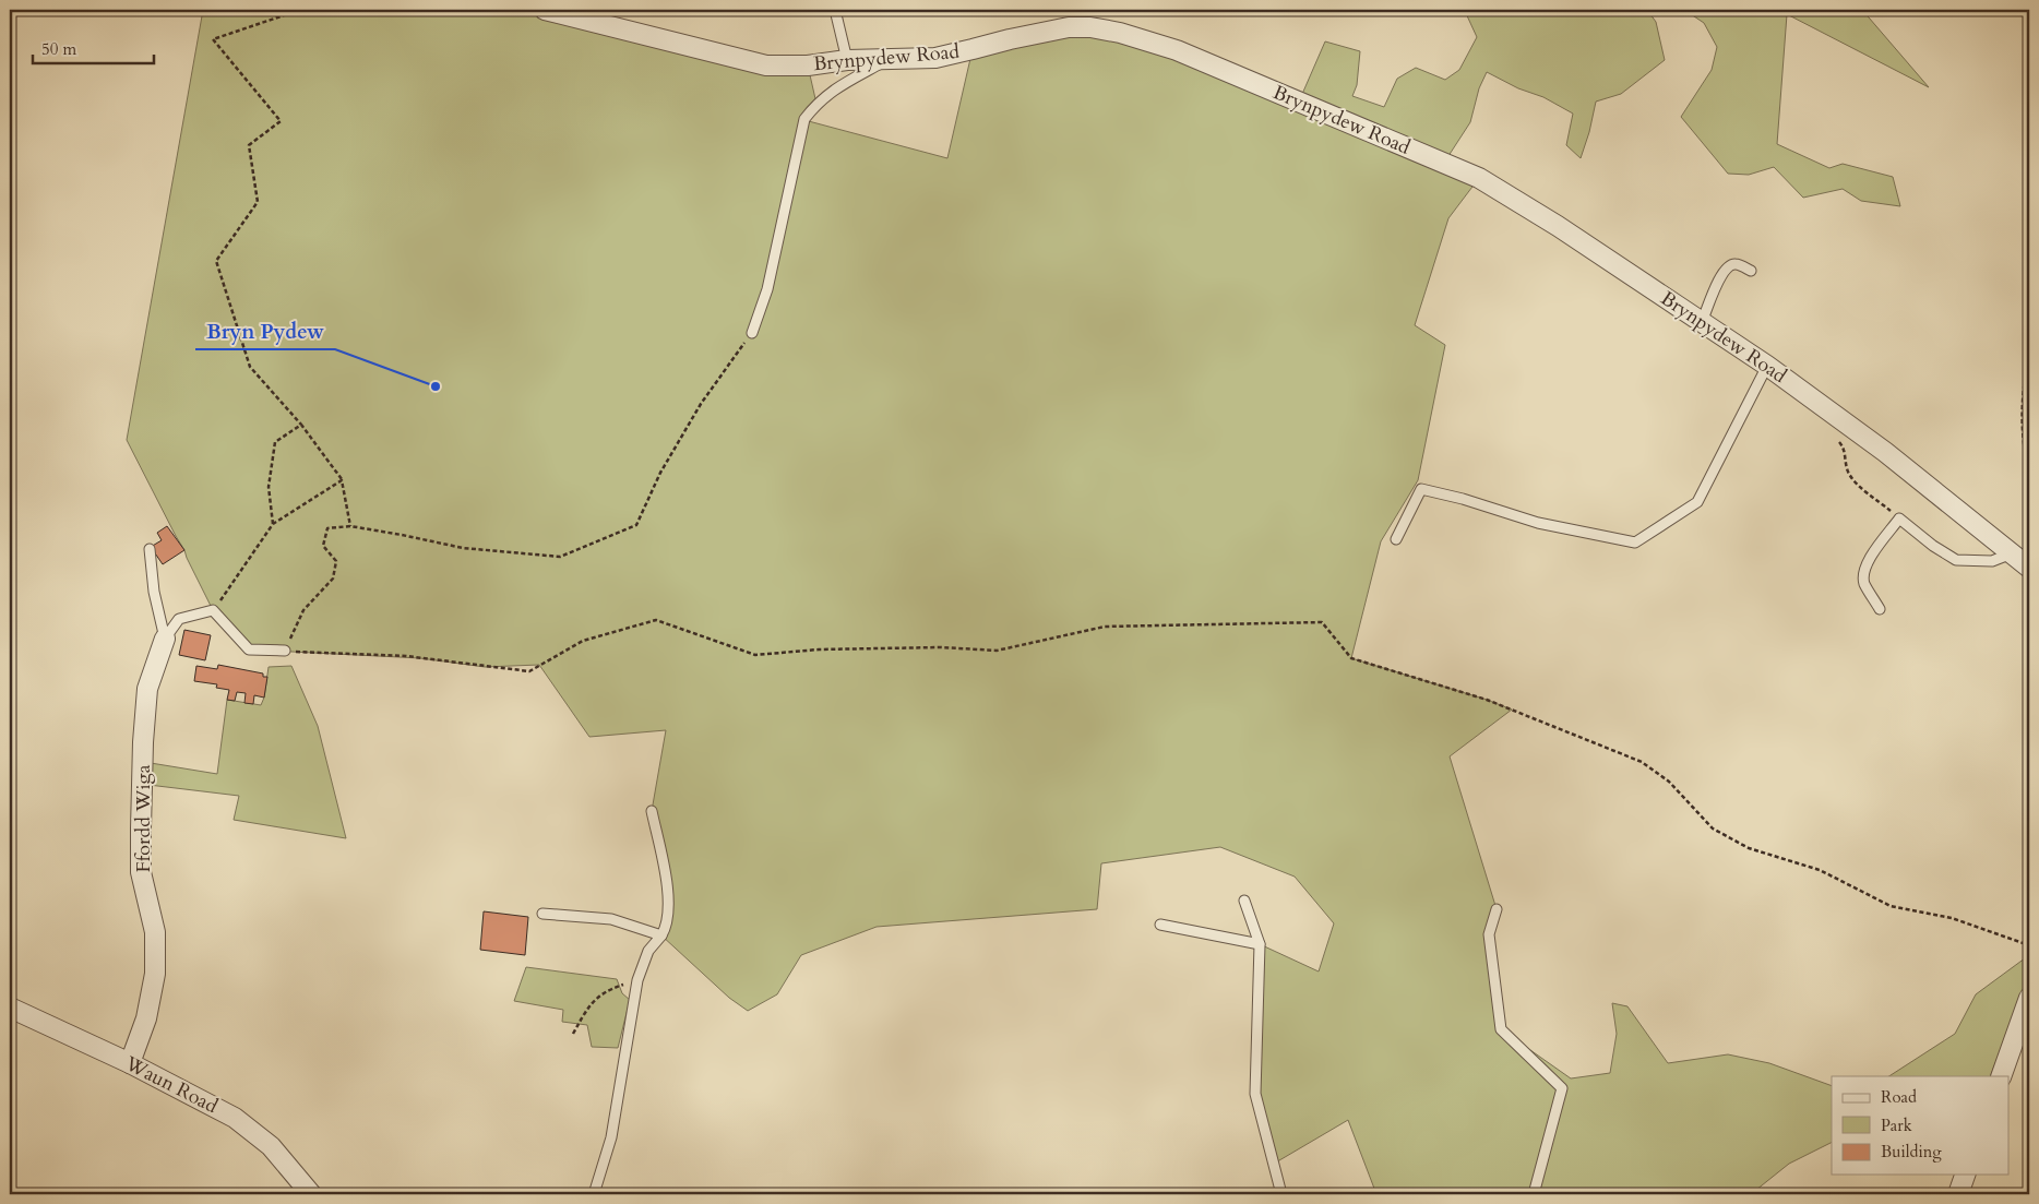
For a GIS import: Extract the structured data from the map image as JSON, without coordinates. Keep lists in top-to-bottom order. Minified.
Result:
{"streets":{"street":["Brynpydew Road","Ffordd Wiga","Waun Road"]},"crossings":[["Ffordd Wiga","Waun Road"]],"places":["Bryn Pydew"],"legend":["Road","Park","Building"],"scale_bar":"50 m"}
